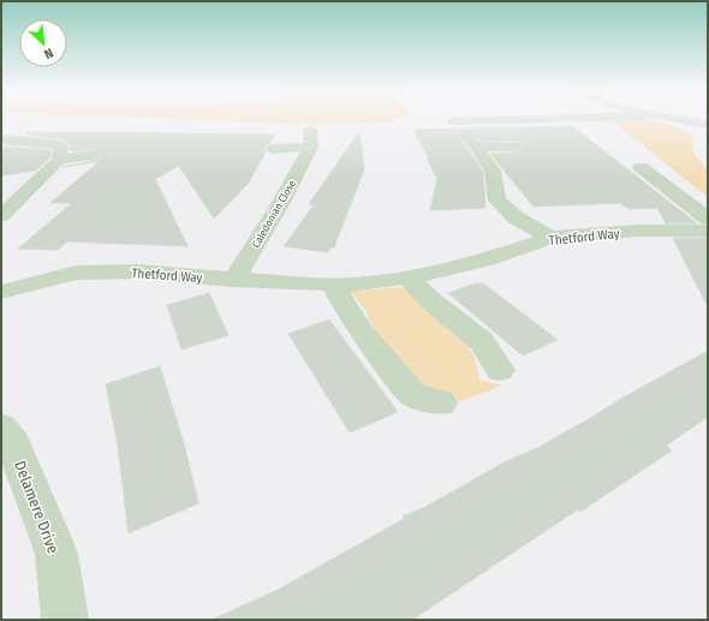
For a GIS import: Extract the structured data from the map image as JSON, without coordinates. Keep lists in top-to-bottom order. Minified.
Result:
{"streets":{"street":["Caledonian Close","Thetford Way","Delamere Drive"]},"crossings":[["Caledonian Close","Thetford Way"]],"north":"bottom right"}
